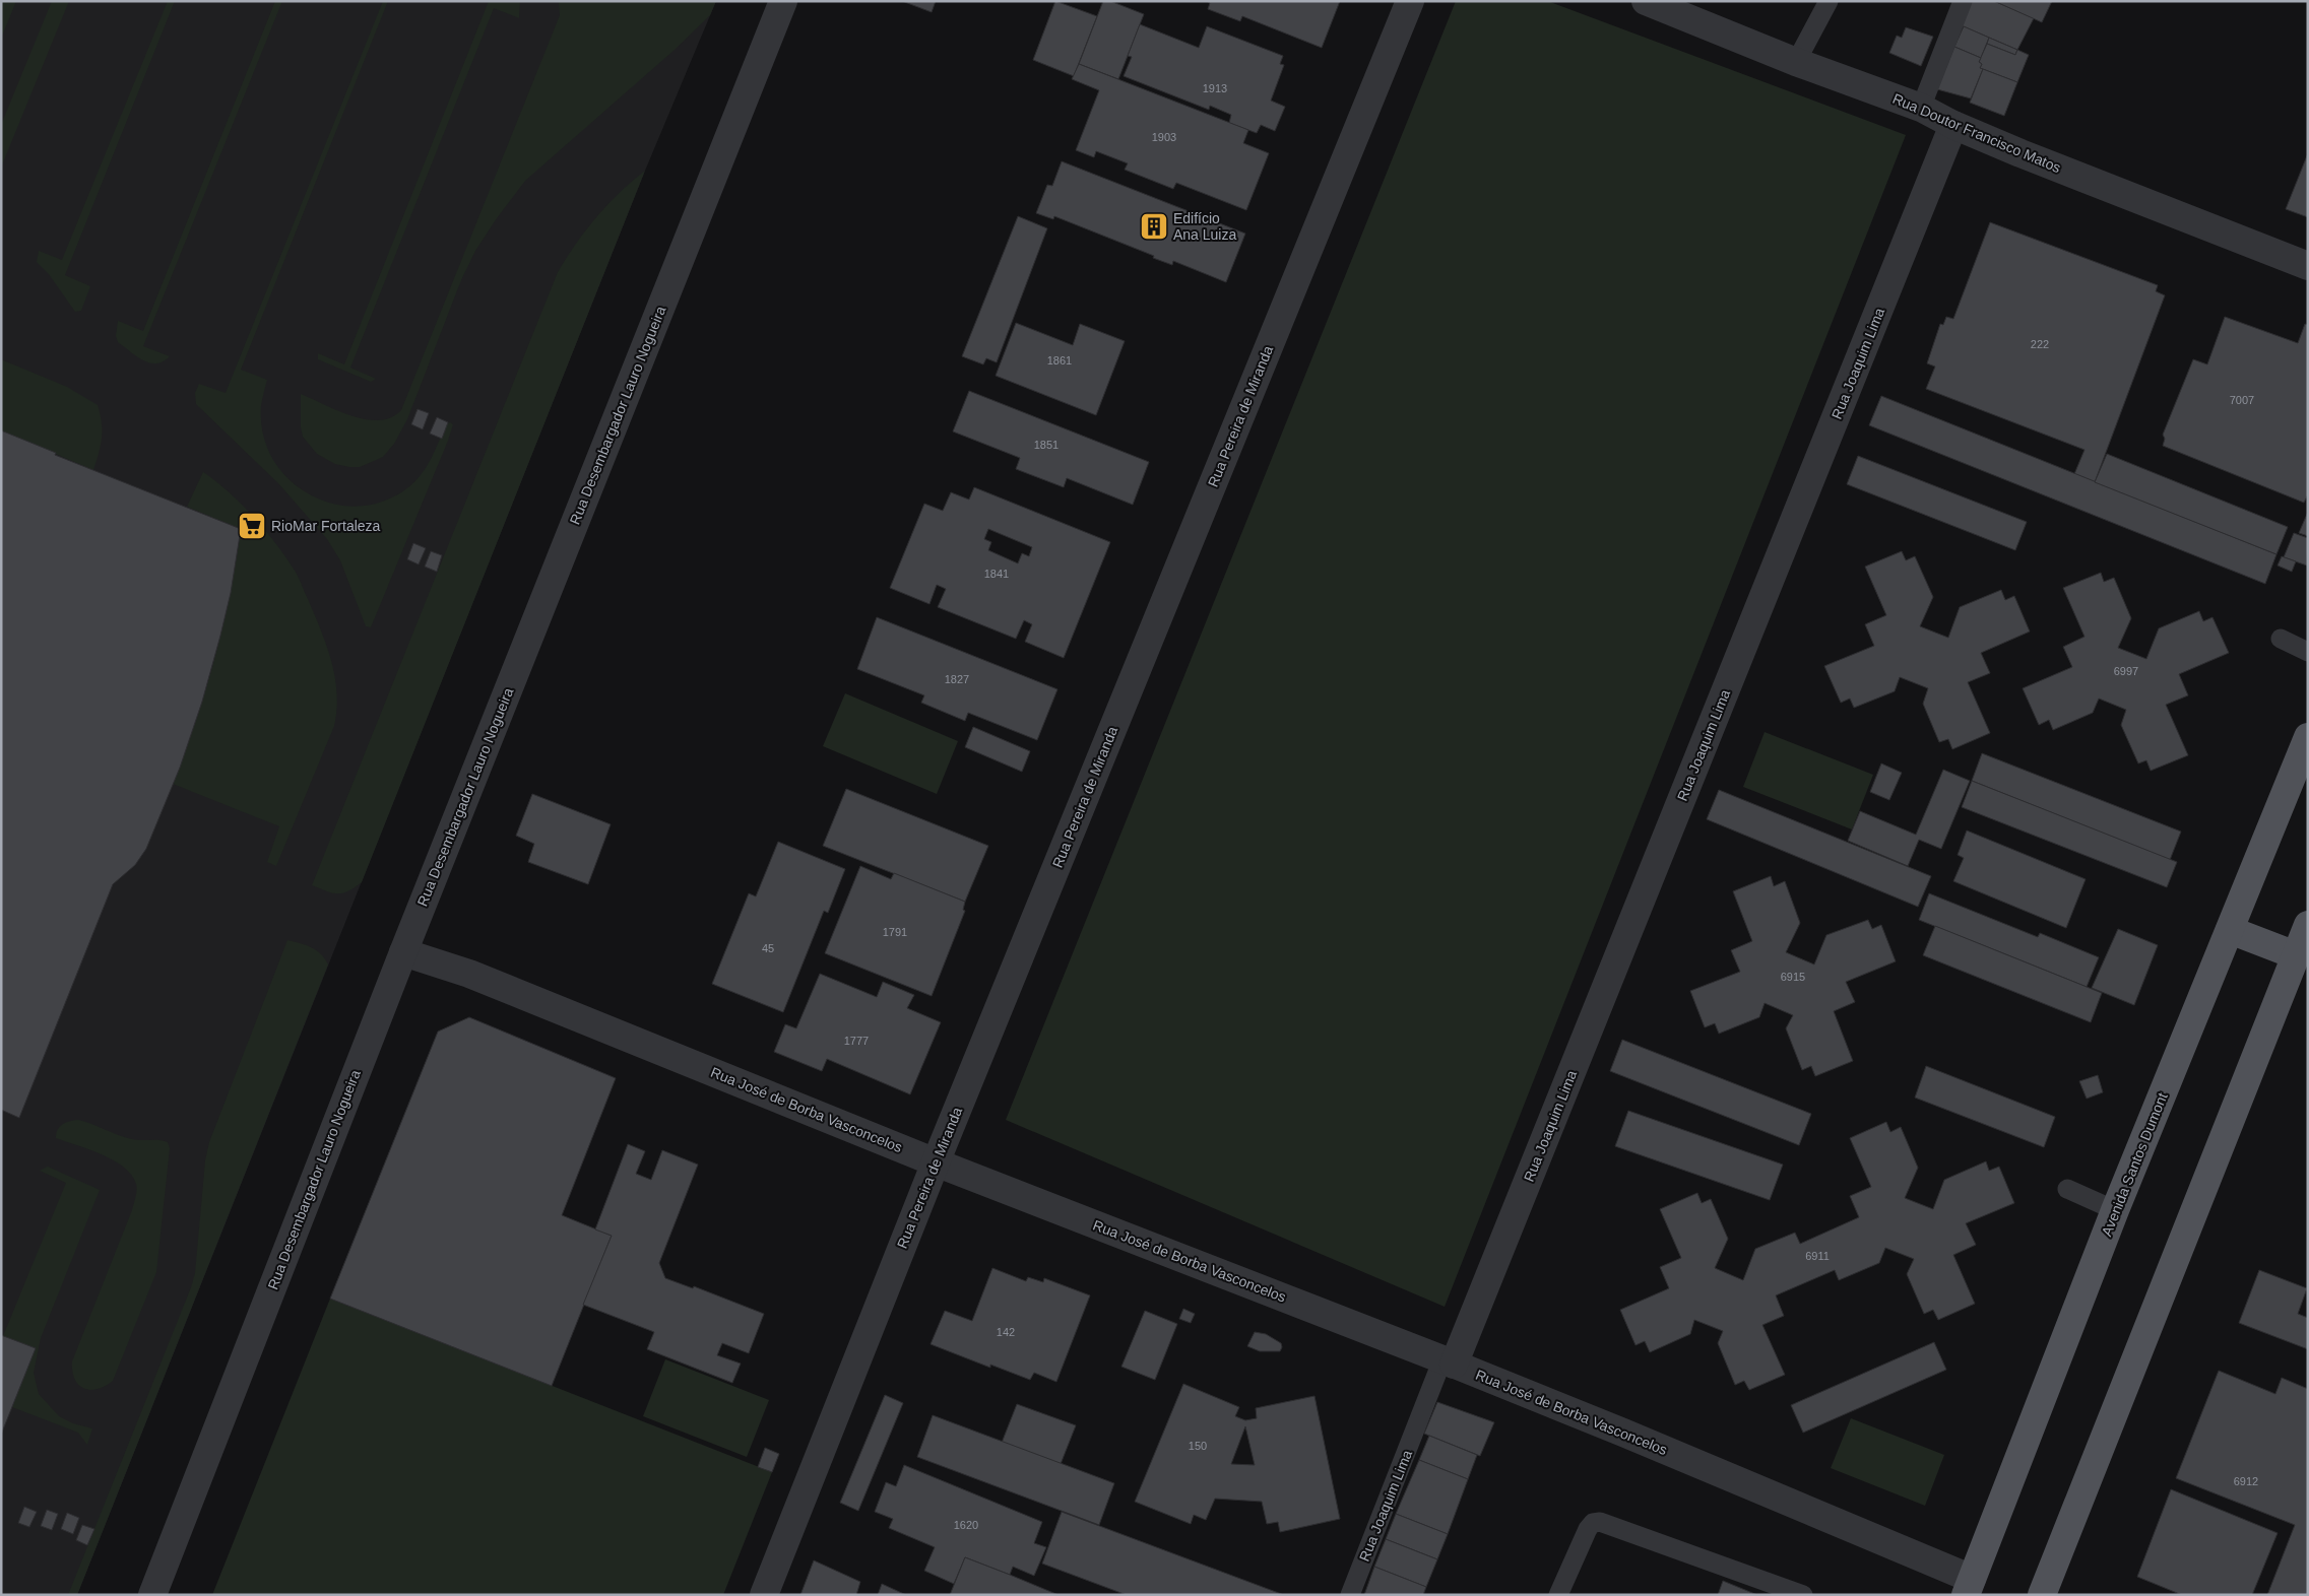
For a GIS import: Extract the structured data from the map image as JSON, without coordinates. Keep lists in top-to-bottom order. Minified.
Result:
{"streets":{"main road":["Avenida Santos Dumont"],"street":["Rua Doutor Francisco Matos","Rua Joaquim Lima","Rua Desembargador Lauro Nogueira","Rua Pereira de Miranda","Rua José de Borba Vasconcelos"]},"crossings":[["Rua Doutor Francisco Matos","Rua Joaquim Lima"],["Rua Joaquim Lima","Rua José de Borba Vasconcelos"],["Rua Desembargador Lauro Nogueira","Rua José de Borba Vasconcelos"],["Rua Pereira de Miranda","Rua José de Borba Vasconcelos"],["Rua José de Borba Vasconcelos","Avenida Santos Dumont"]],"places":{"building":["Edifício Ana Luiza"],"supermarket":["RioMar Fortaleza"]},"house_numbers":["1913","1903","222","1861","7007","1851","1841","6997","1827","1791","45","6915","1777","6911","142","150","6912","1620"]}
